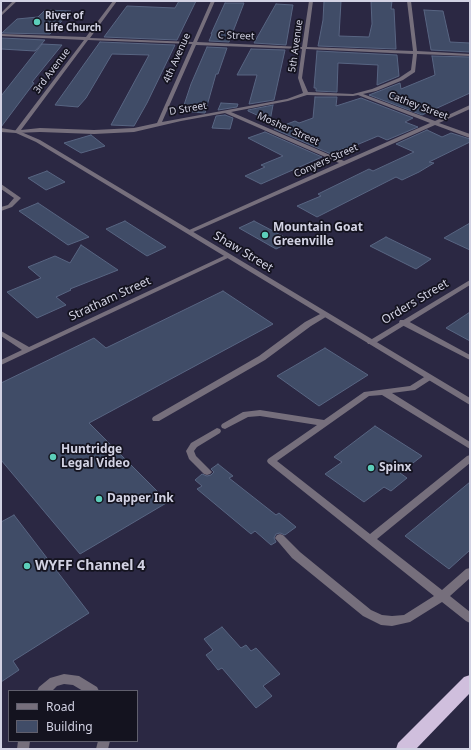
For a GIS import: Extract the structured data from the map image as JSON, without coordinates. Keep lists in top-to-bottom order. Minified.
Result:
{"streets":{"street":["C Street","5th Avenue","4th Avenue","3rd Avenue","Cathey Street","D Street","Mosher Street","Conyers Street","Shaw Street","Stratham Street","Orders Street"]},"crossings":[["C Street","5th Avenue"],["C Street","4th Avenue"],["C Street","3rd Avenue"],["5th Avenue","D Street"],["4th Avenue","D Street"],["3rd Avenue","D Street"],["3rd Avenue","Shaw Street"],["Cathey Street","D Street"],["Cathey Street","Conyers Street"],["D Street","Mosher Street"],["D Street","Shaw Street"],["Mosher Street","Conyers Street"],["Conyers Street","Shaw Street"],["Shaw Street","Stratham Street"],["Shaw Street","Orders Street"]],"places":["River of Life Church","Mountain Goat Greenville","Huntridge Legal Video","Spinx","Dapper Ink","WYFF Channel 4"],"legend":["Road","Building"]}
